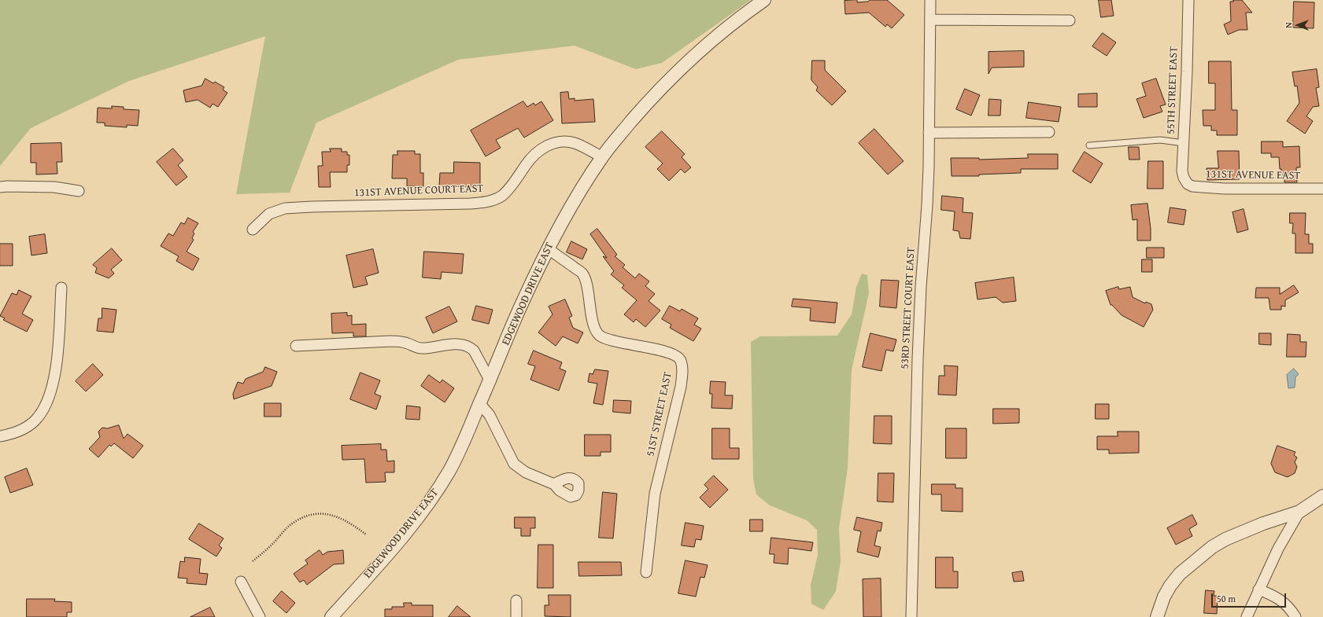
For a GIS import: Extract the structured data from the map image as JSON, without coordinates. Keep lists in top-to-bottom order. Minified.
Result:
{"streets":{"street":["55TH STREET EAST","131ST AVENUE EAST","131ST AVENUE COURT EAST","EDGEWOOD DRIVE EAST","53RD STREET COURT EAST","51ST STREET EAST"]},"crossings":[["55TH STREET EAST","131ST AVENUE EAST"],["131ST AVENUE COURT EAST","EDGEWOOD DRIVE EAST"],["EDGEWOOD DRIVE EAST","51ST STREET EAST"]],"scale_bar":"50 m","north":"left"}
